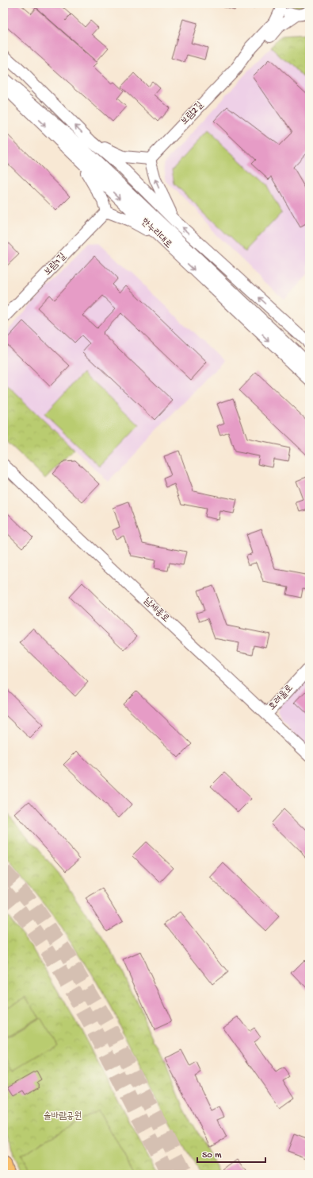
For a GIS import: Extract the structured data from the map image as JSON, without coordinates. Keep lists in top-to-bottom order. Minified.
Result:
{"streets":{"street":["보람2길","한누리대로","보람1길","남세종로","호려울로"]},"crossings":[["남세종로","호려울로"]],"parks":["솔바람공원"],"scale_bar":"50 m"}
